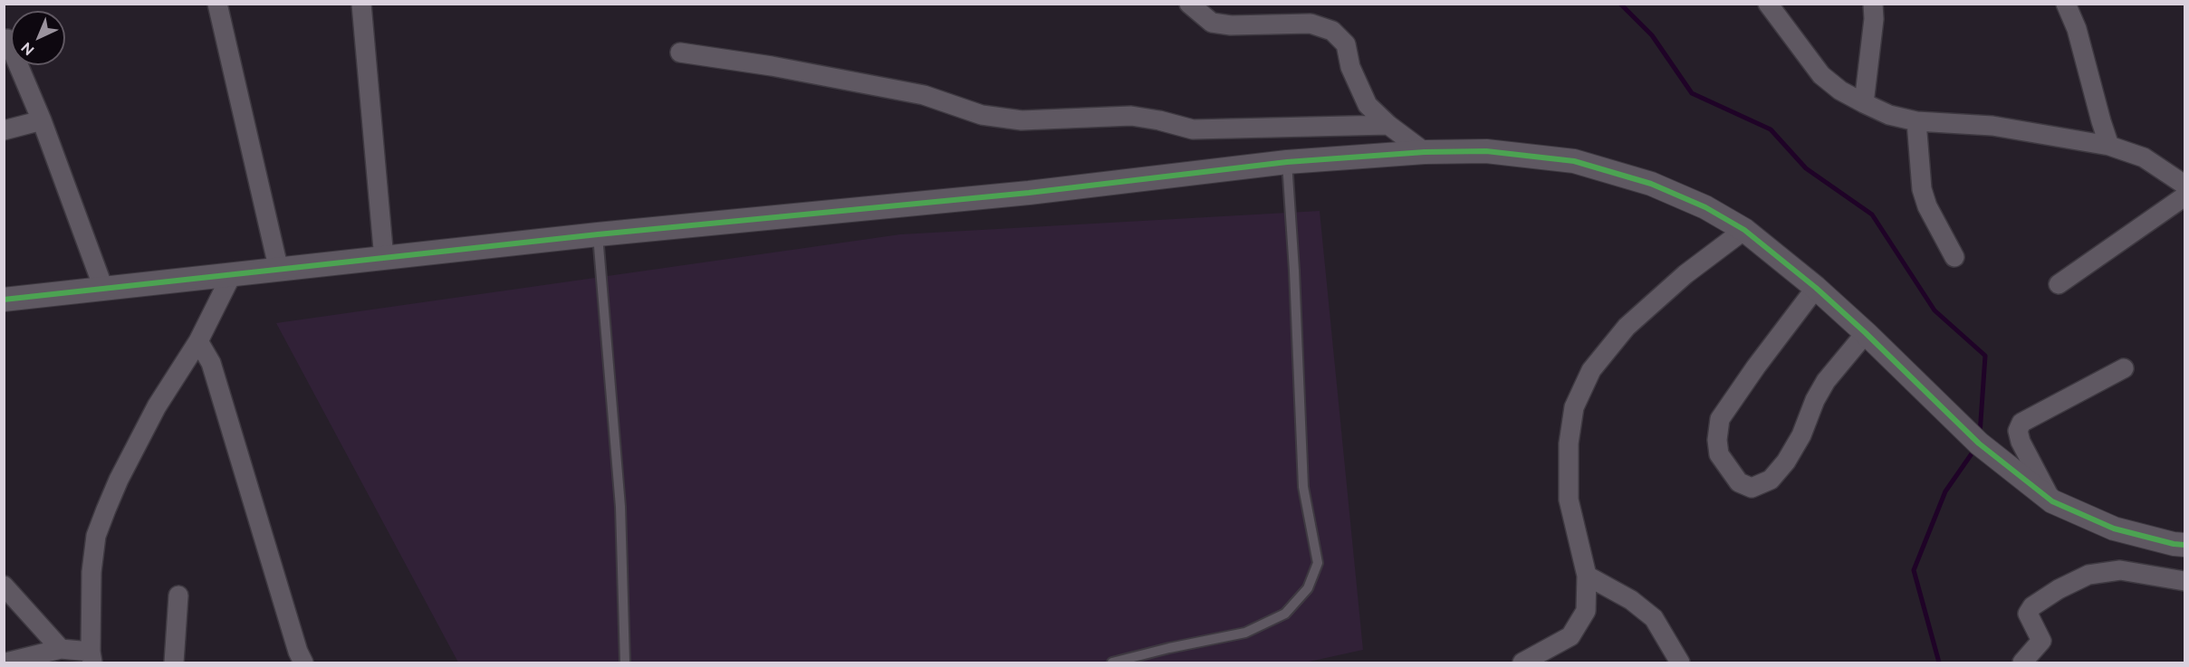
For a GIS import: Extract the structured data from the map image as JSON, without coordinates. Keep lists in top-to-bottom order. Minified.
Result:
{"north":"bottom left"}
